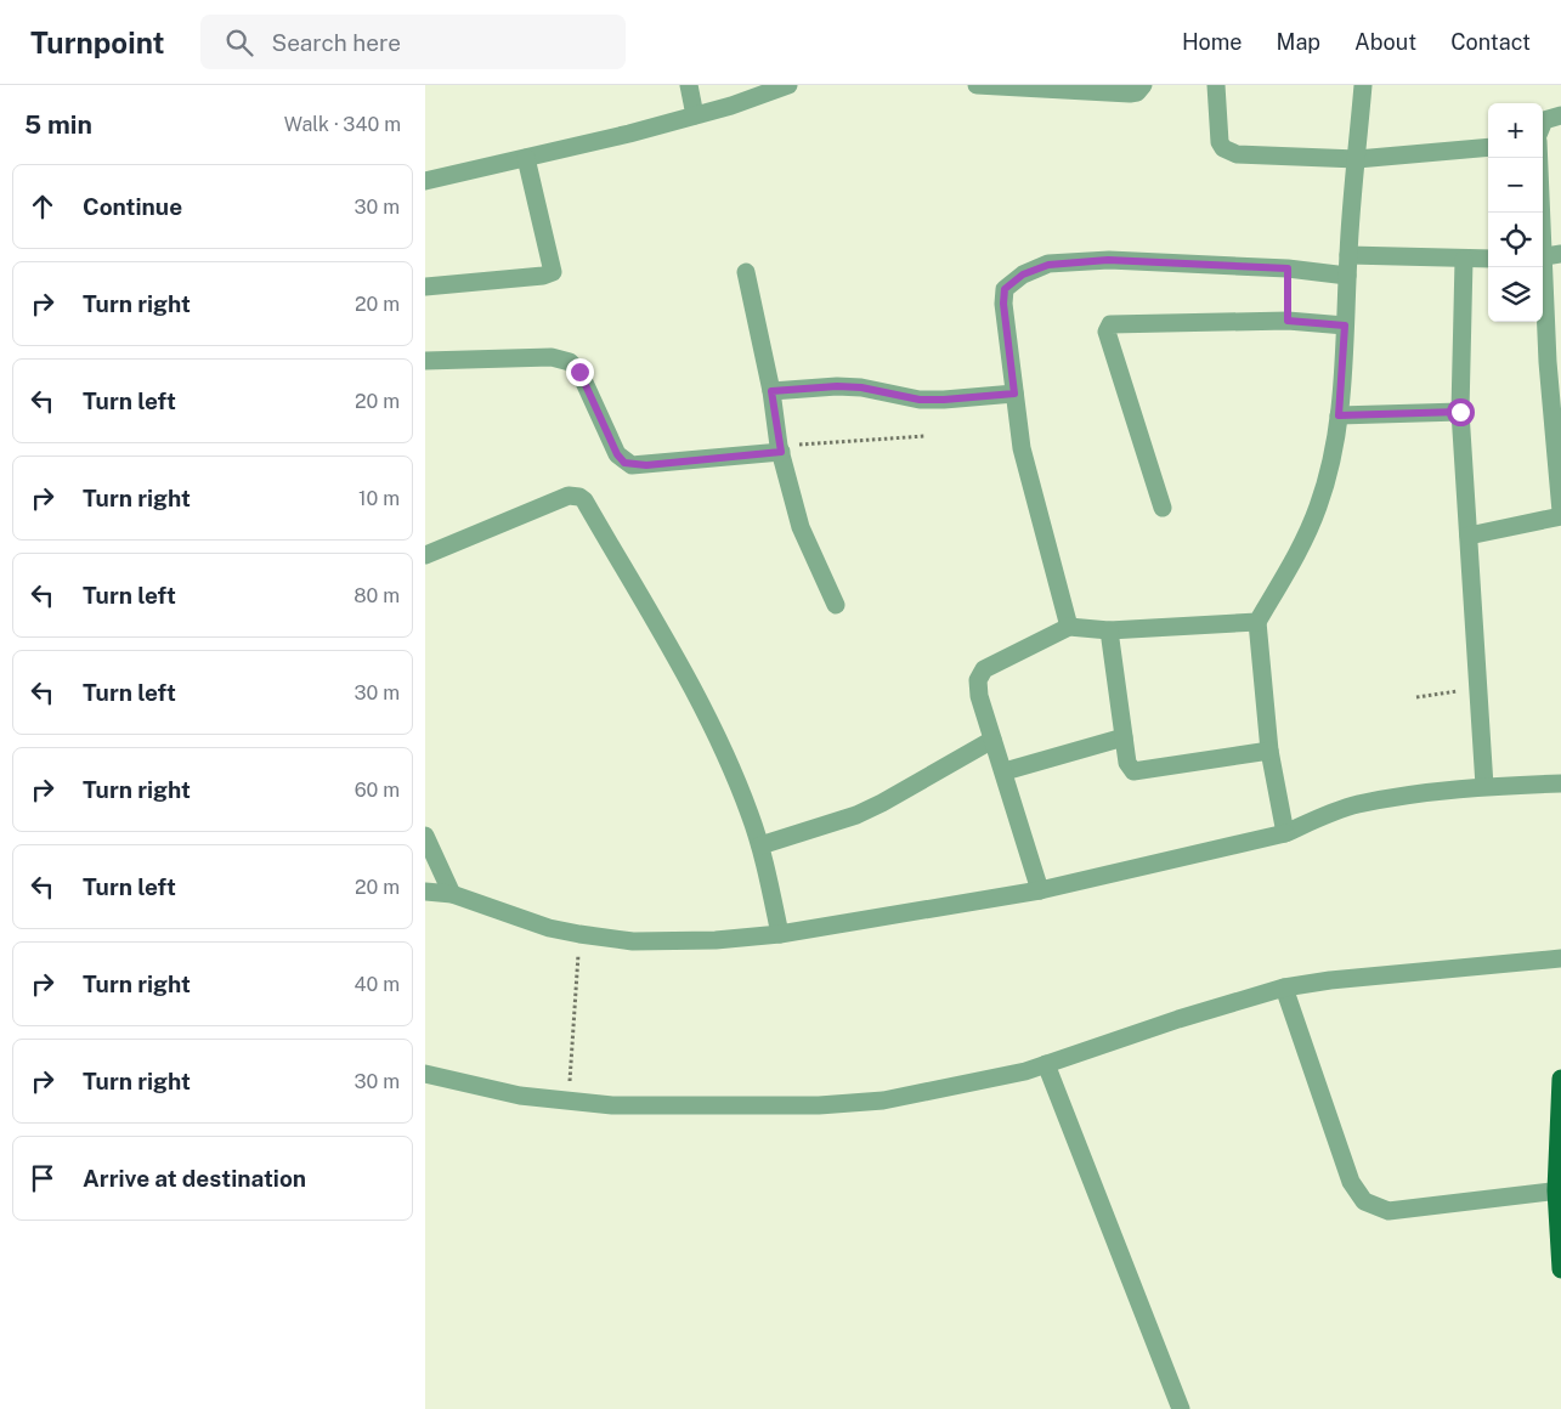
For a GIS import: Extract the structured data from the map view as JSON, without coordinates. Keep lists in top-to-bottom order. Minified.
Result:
{"page":{"header":"Turnpoint","search":"Search here","nav":["Home","Map","About","Contact"],"heading":["5 min","Walk · 340 m"],"map_buttons":["+","−"],"list":[["Continue","30 m"],["Turn right","20 m"],["Turn left","20 m"],["Turn right","10 m"],["Turn left","80 m"],["Turn left","30 m"],["Turn right","60 m"],["Turn left","20 m"],["Turn right","40 m"],["Turn right","30 m"],"Arrive at destination"]}}
